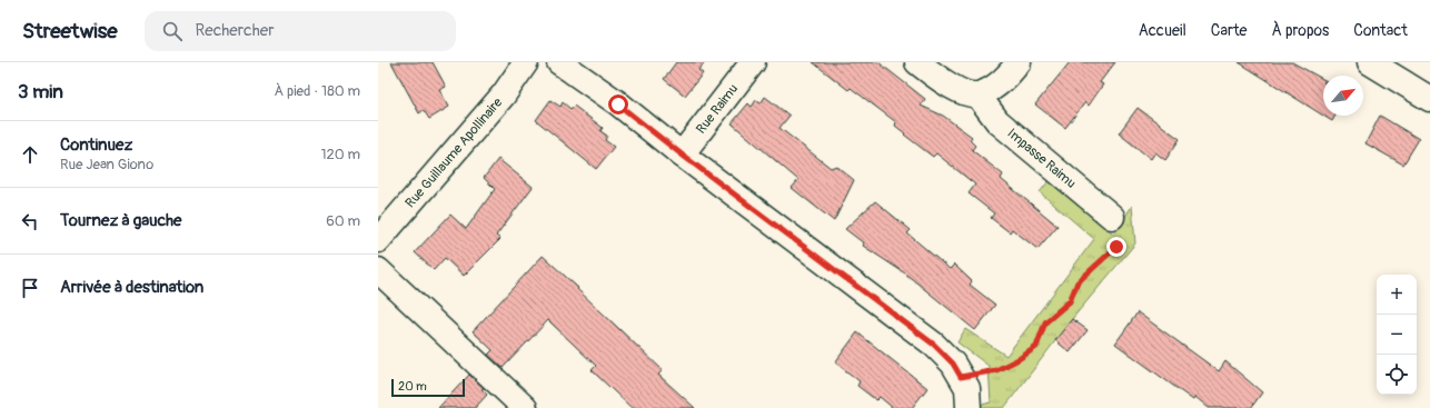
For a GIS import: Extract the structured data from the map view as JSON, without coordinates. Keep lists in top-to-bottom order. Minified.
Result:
{"streets":{"street":["Rue Raimu","Rue Guillaume Apollinaire","Impasse Raimu"]},"scale_bar":"20 m","north":"top right","page":{"header":"Streetwise","search":"Rechercher","nav":["Accueil","Carte","À propos","Contact"],"heading":["3 min","À pied · 180 m"],"list":[["Continuez","Rue Jean Giono","120 m"],["Tournez à gauche","60 m"],"Arrivée à destination"],"map_buttons":["+","−"],"scale":"20 m"}}
